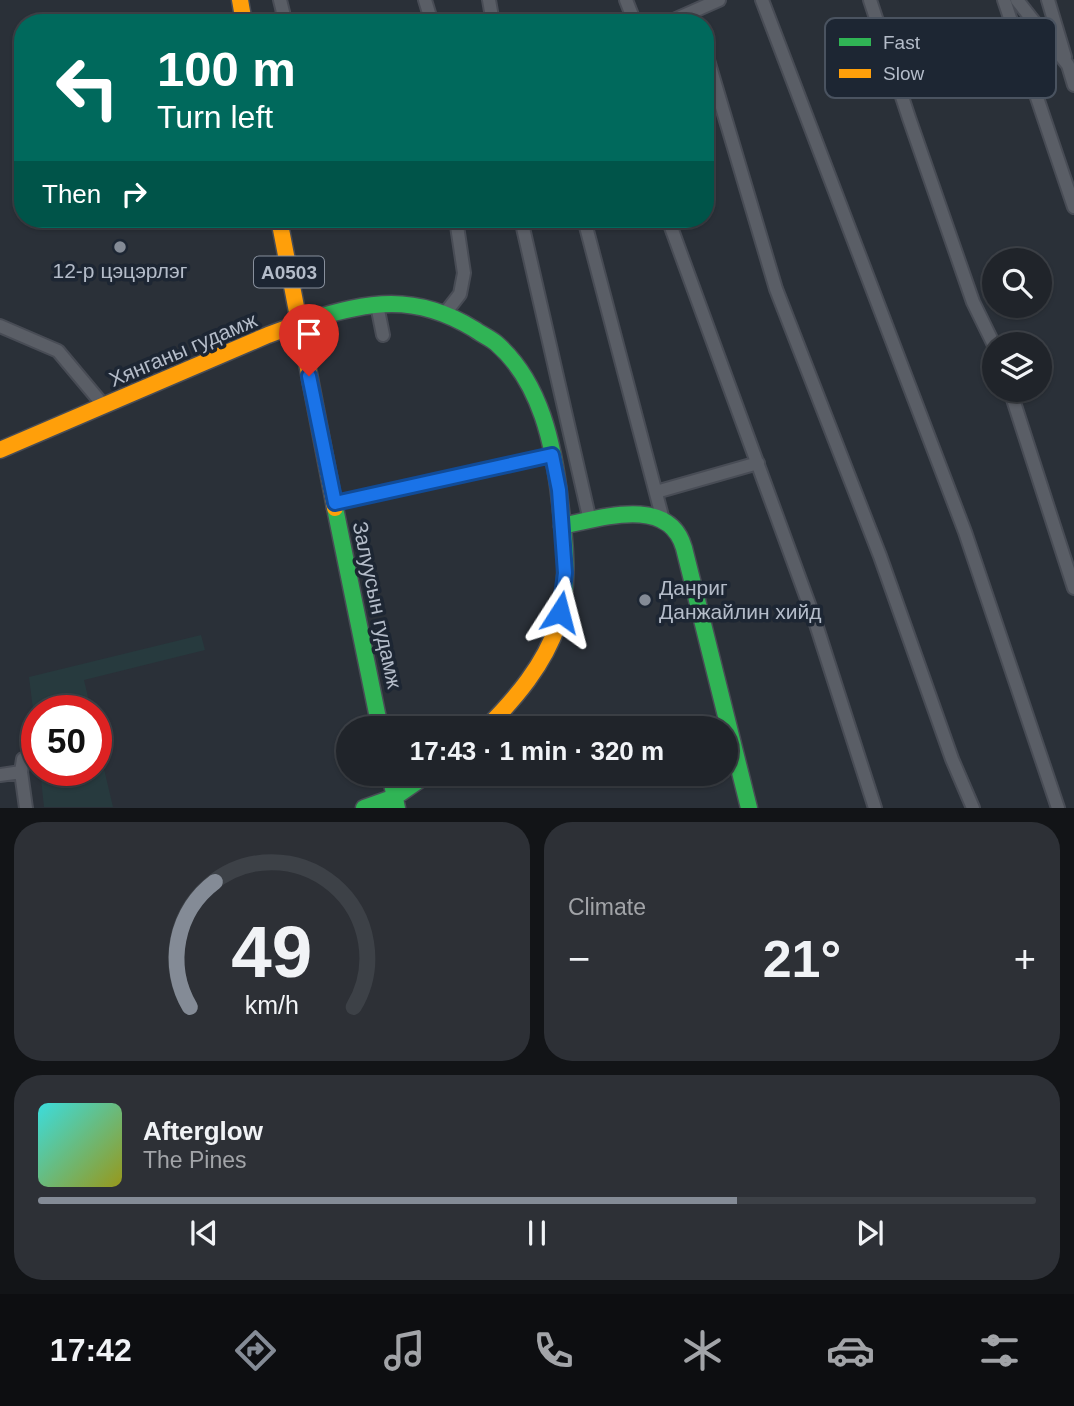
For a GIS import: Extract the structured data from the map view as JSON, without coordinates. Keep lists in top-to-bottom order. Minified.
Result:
{"streets":{"main road":["A0503","Хянганы гудамж","Залуусын гудамж"]},"crossings":[["A0503","Хянганы гудамж"],["A0503","Залуусын гудамж"],["Хянганы гудамж","Залуусын гудамж"]],"places":["12-р цэцэрлэг","Данриг Данжайлин хийд"],"legend":["Fast","Slow"],"page":{"turn":["100 m","Turn left"],"then":"Then","limit":"50","trip":"17:43 · 1 min · 320 m","tile":"Climate","heat":["−","21°","+"],"song":["Afterglow","The Pines"],"tabs":"17:42","gauge":["49","km/h"]}}
